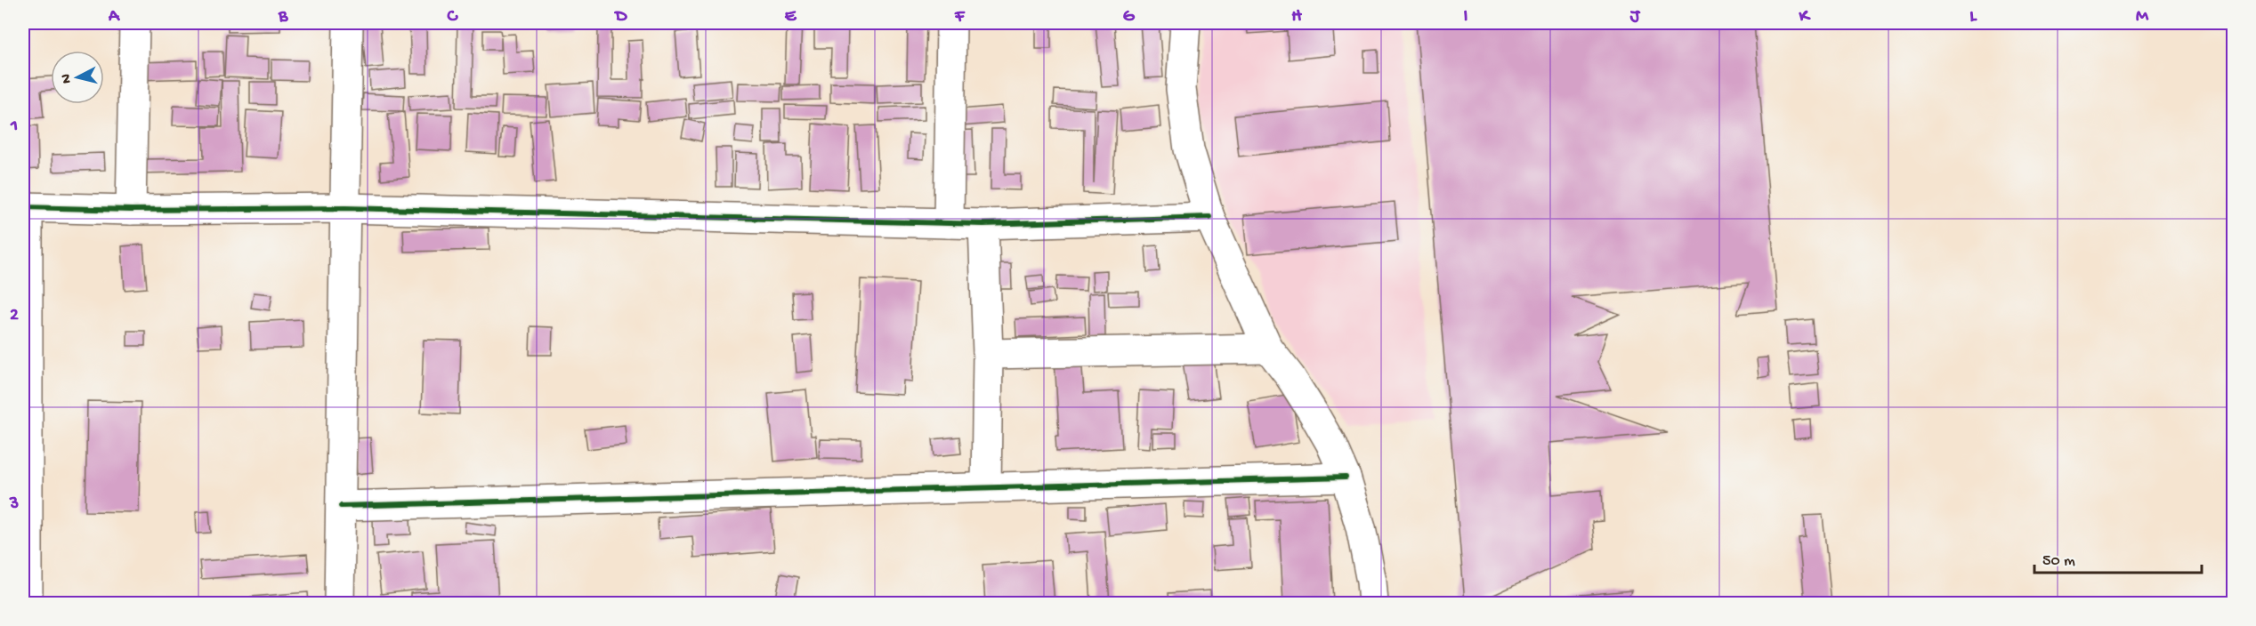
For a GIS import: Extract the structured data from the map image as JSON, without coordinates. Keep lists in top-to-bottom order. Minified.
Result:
{"scale_bar":"50 m","north":"left","grid":{"columns":["A","B","C","D","E","F","G","H","I","J","K","L","M"],"rows":["1","2","3"]}}
